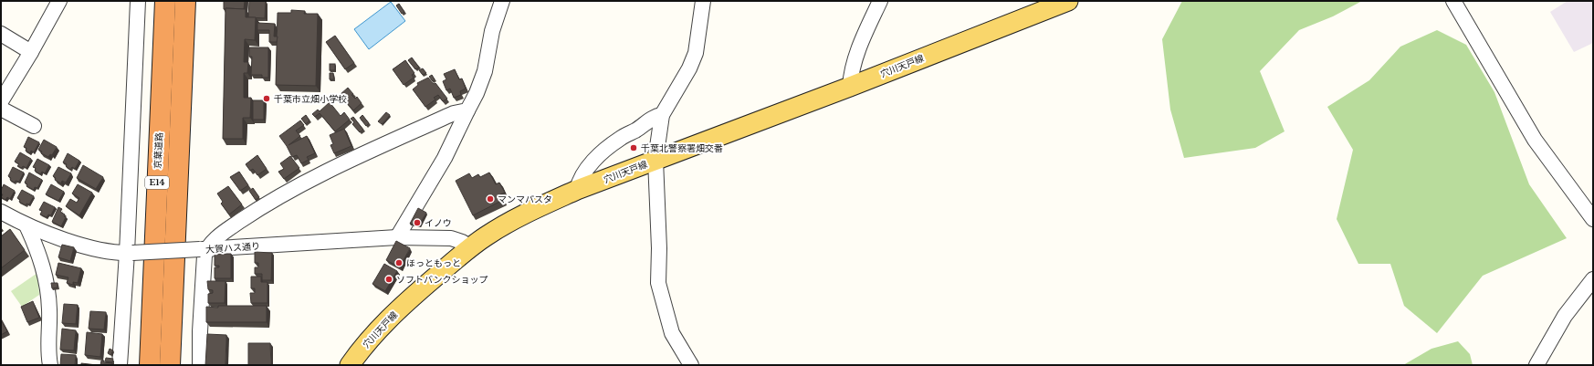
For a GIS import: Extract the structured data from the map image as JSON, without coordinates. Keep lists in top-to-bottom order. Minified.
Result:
{"streets":{"highway":["京葉道路","E14"],"main road":["穴川天戸線"],"street":["大賀ハス通り"]},"crossings":[["穴川天戸線","大賀ハス通り"]],"places":["千葉市立畑小学校","千葉北警察署畑交番","マンマパスタ","イノウ","ほっともっと","ソフトバンクショップ"]}
